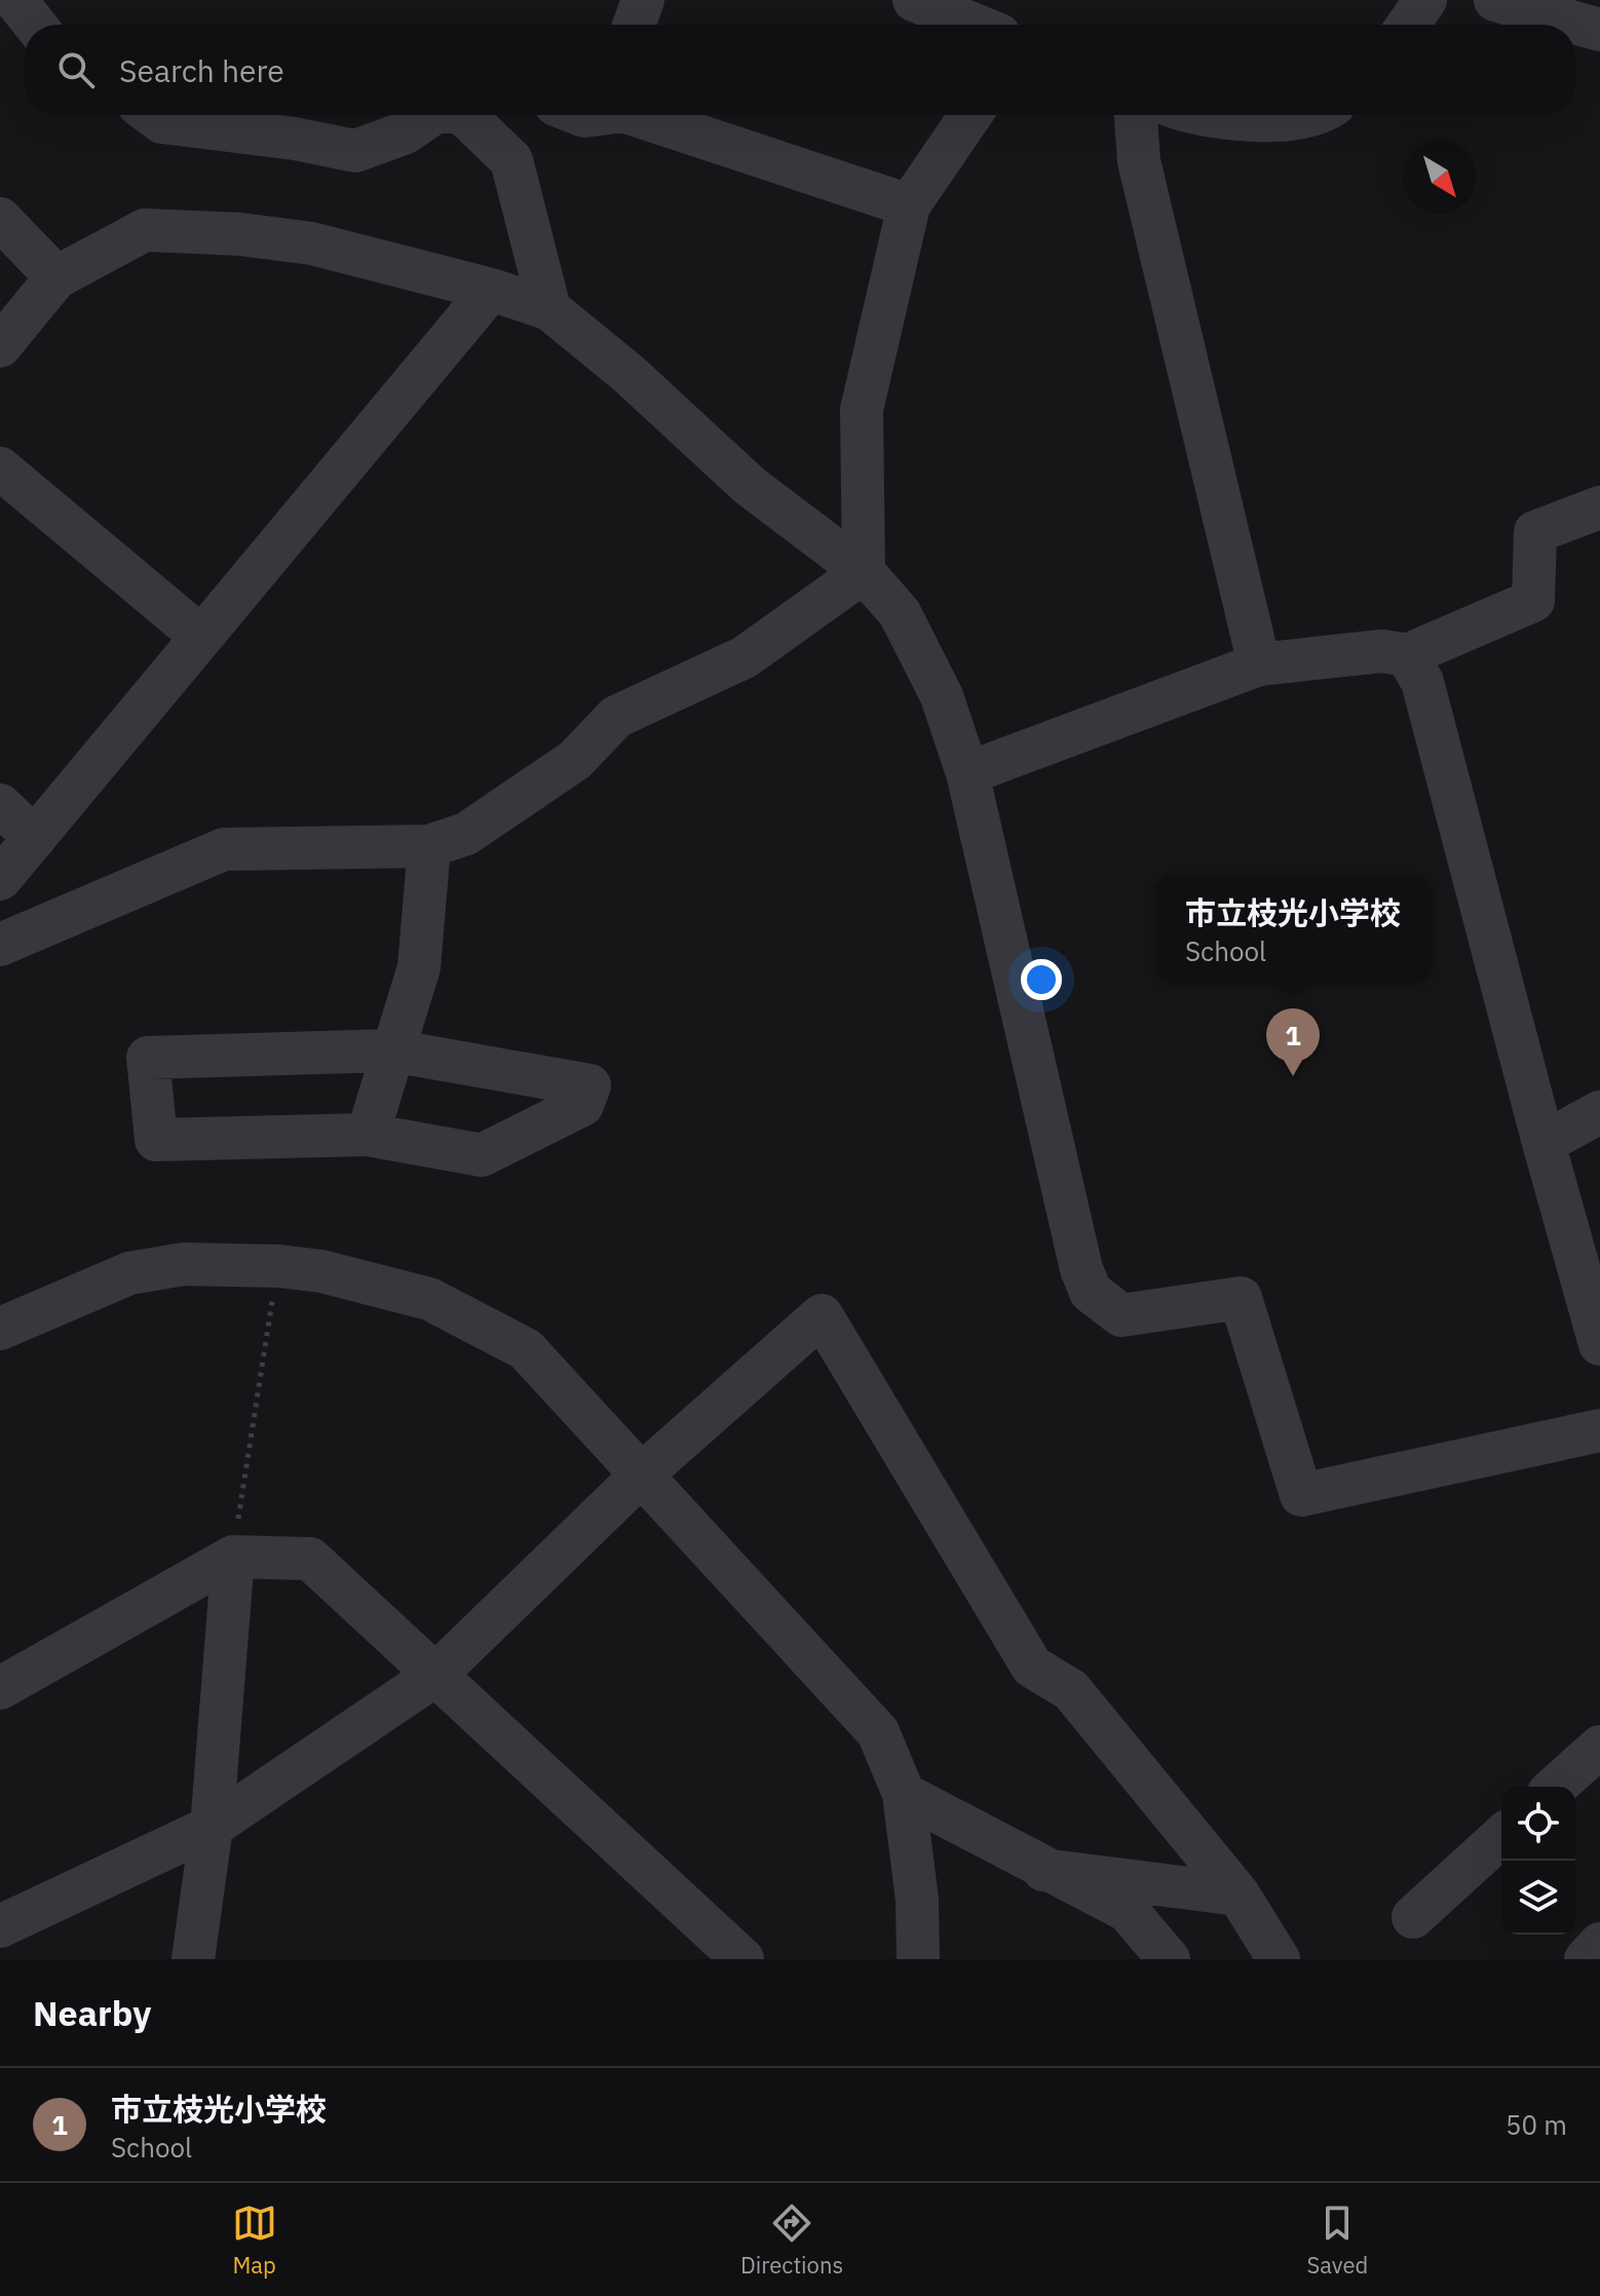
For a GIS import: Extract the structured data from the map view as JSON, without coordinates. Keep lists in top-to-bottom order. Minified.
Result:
{"north":"bottom right","page":{"search":"Search here","popup":["市立枝光小学校","School"],"pins":"1","heading":"Nearby","list":[{"mark":"1","name":"市立枝光小学校","note":"School","value":"50 m"}],"nav":["Map","Directions","Saved"]}}
